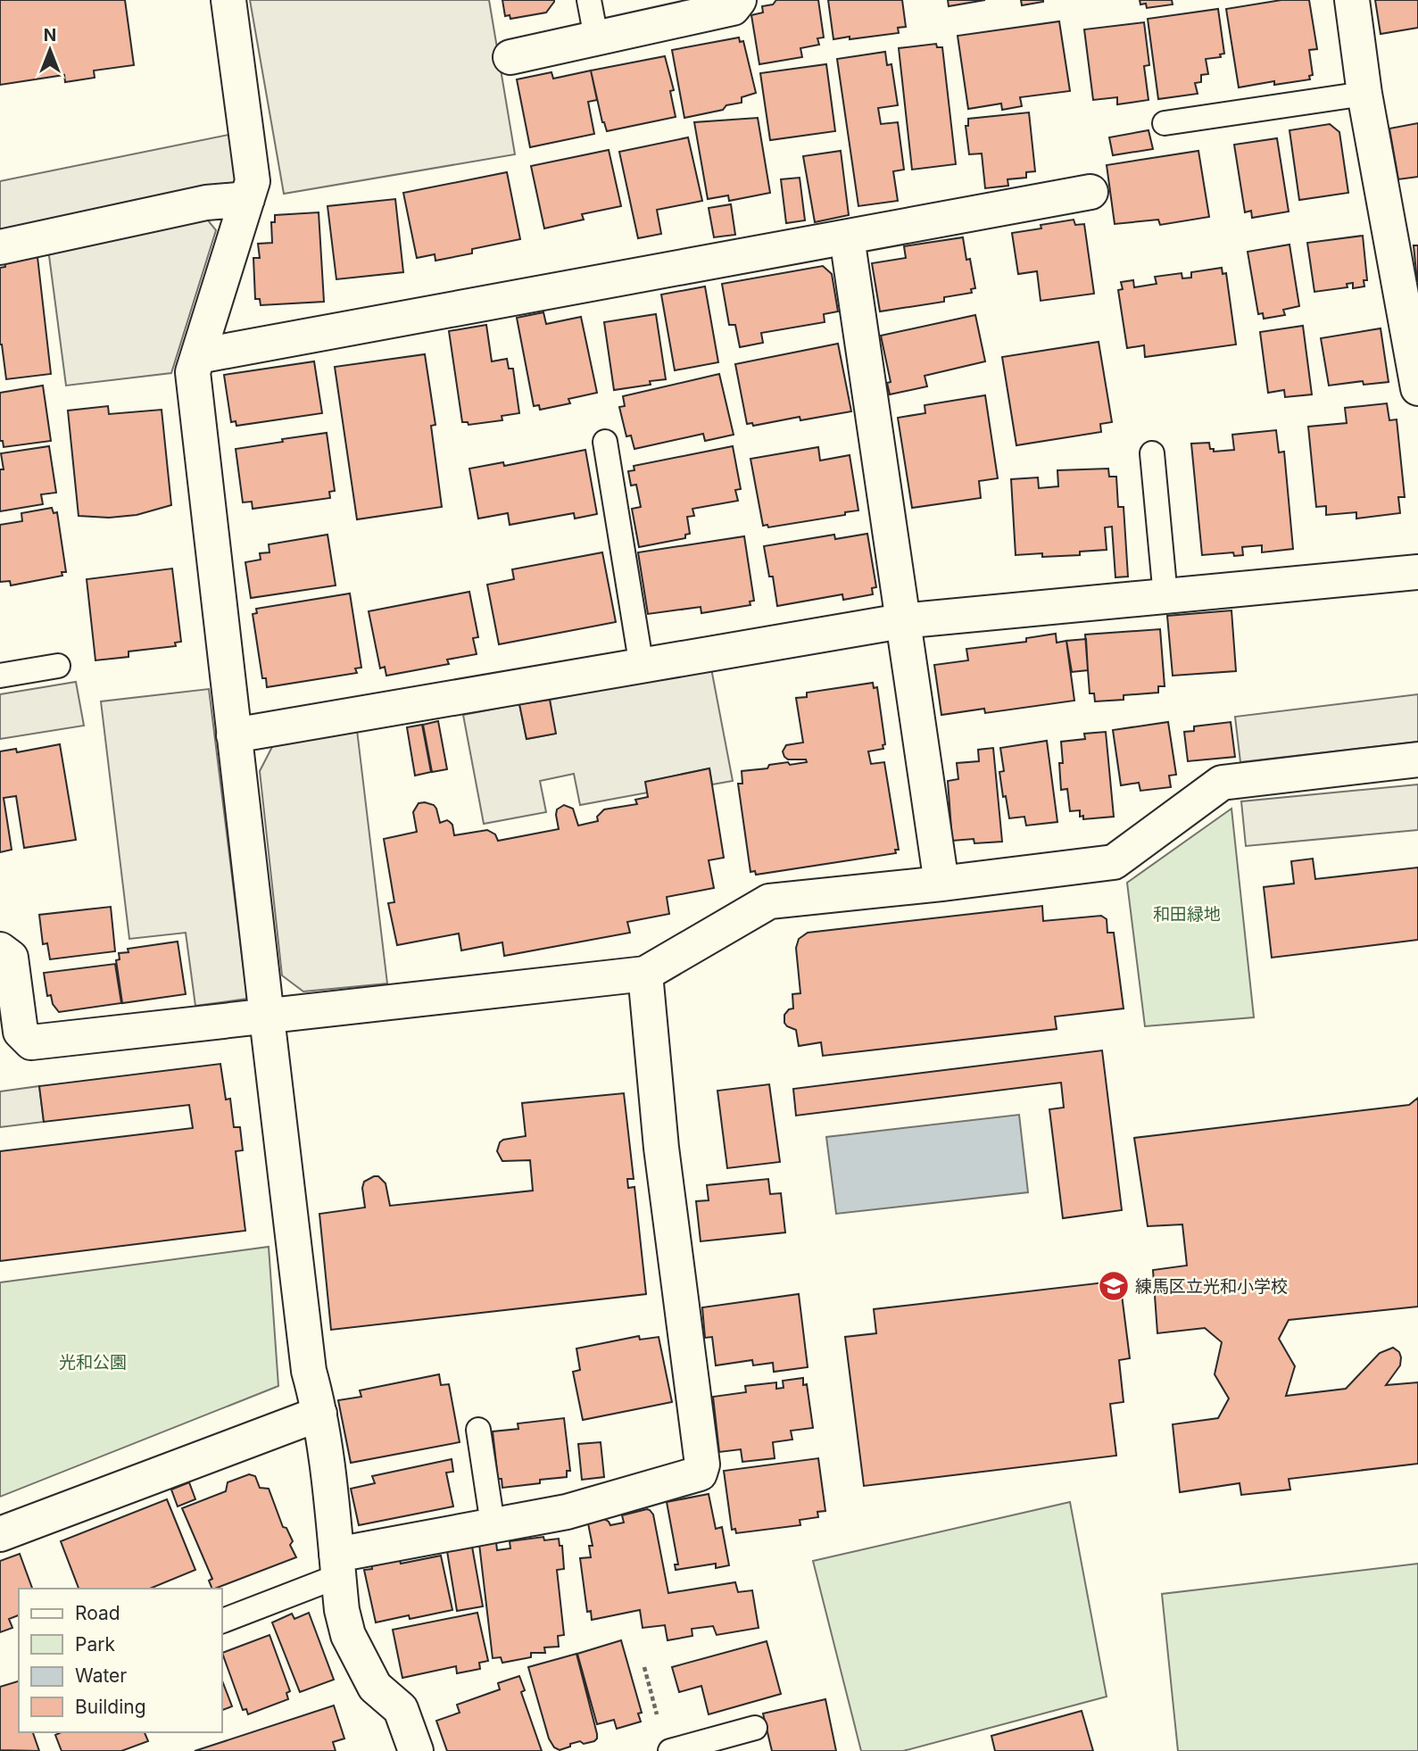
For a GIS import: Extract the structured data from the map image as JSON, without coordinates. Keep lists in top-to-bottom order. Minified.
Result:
{"parks":["和田緑地","光和公園"],"places":{"school or university":["練馬区立光和小学校"]},"legend":["Road","Park","Water","Building"],"north":"top"}
